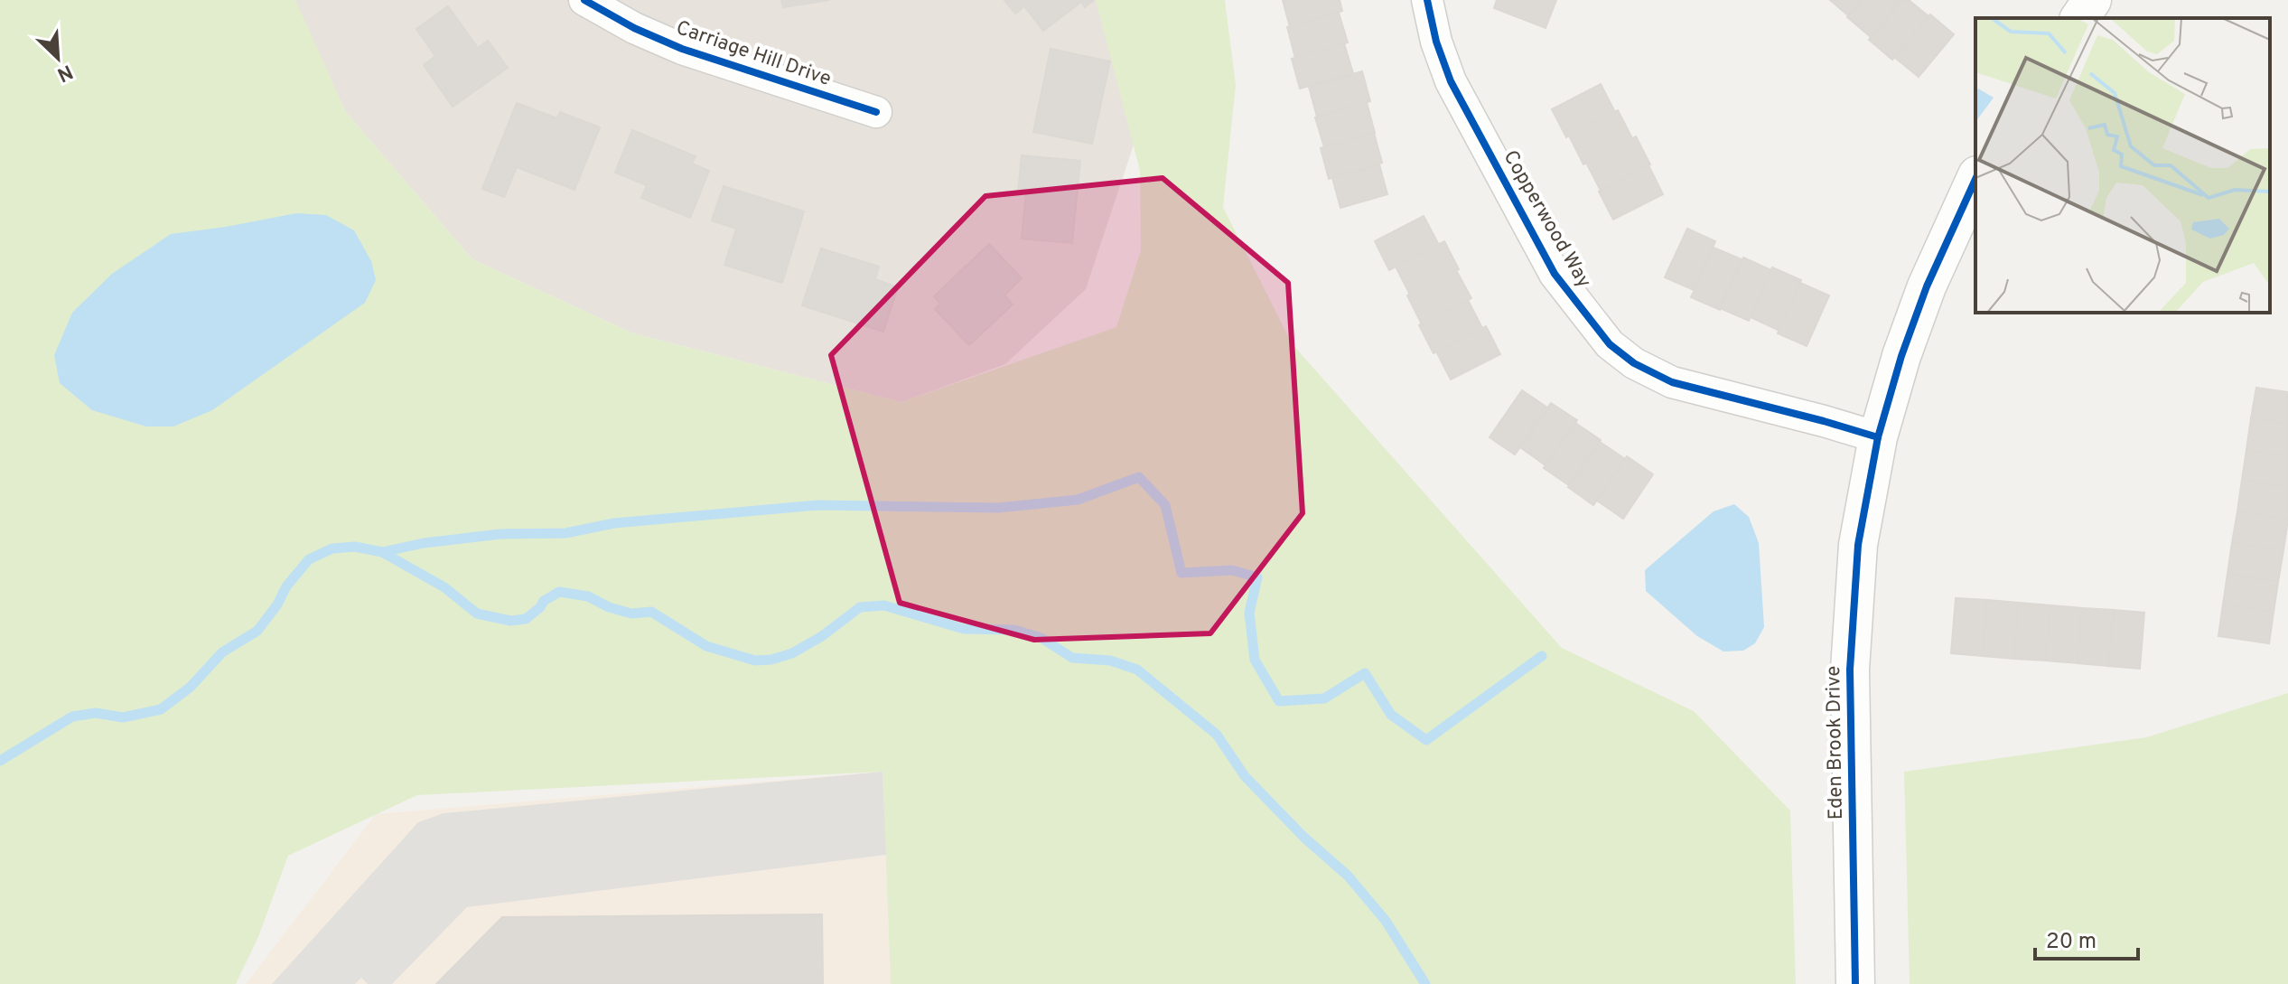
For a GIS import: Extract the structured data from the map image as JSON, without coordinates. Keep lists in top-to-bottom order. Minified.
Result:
{"streets":{"street":["Carriage Hill Drive","Copperwood Way","Eden Brook Drive"]},"crossings":[["Copperwood Way","Eden Brook Drive"]],"scale_bar":"20 m","north":"bottom right"}
